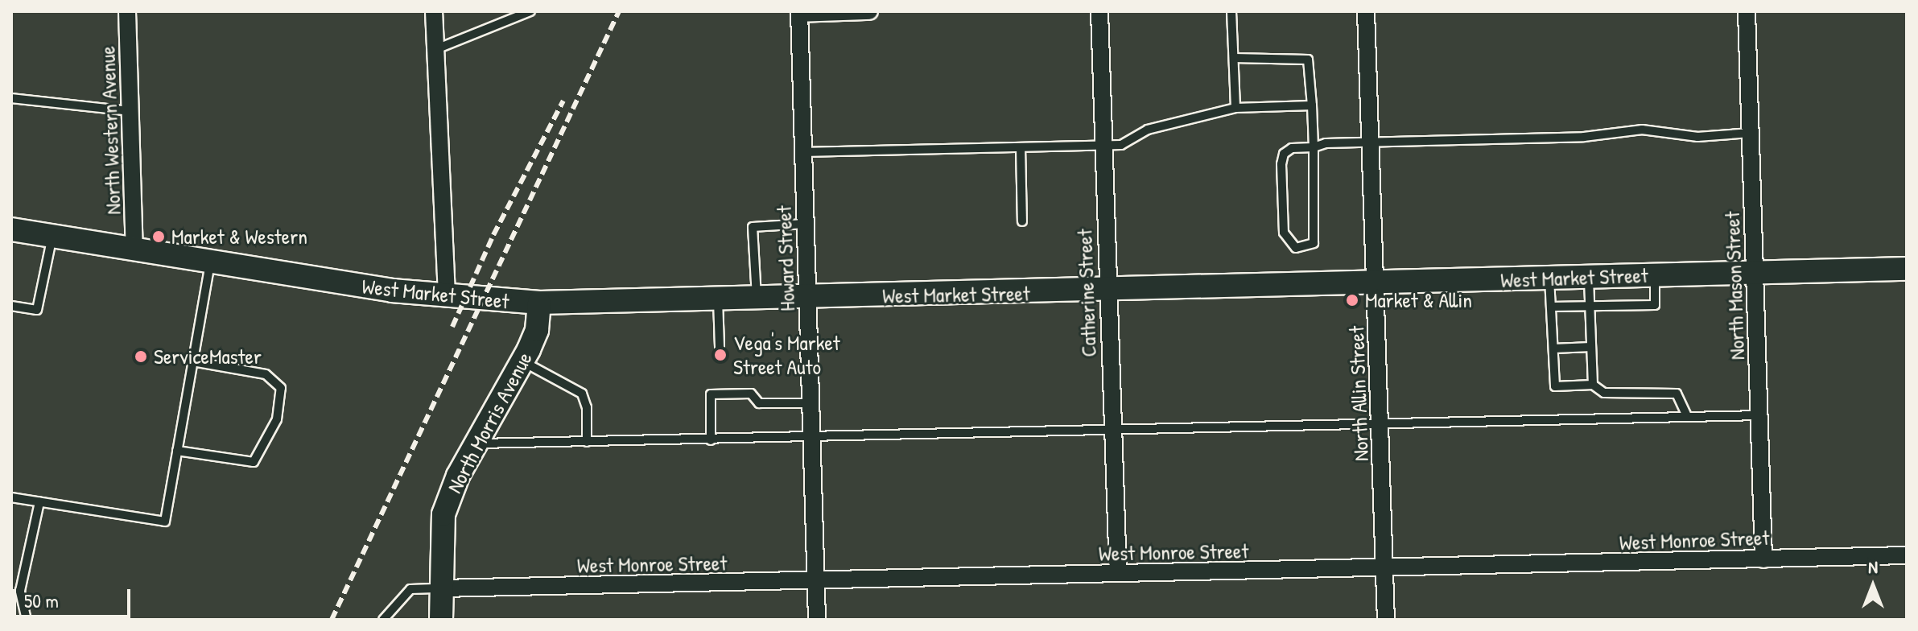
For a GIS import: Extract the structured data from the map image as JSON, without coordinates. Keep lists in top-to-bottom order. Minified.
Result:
{"streets":{"street":["North Western Avenue","Howard Street","West Market Street","North Mason Street","Catherine Street","North Allin Street","North Morris Avenue","West Monroe Street"]},"crossings":[["North Western Avenue","West Market Street"],["Howard Street","West Market Street"],["Howard Street","West Monroe Street"],["West Market Street","North Mason Street"],["West Market Street","Catherine Street"],["West Market Street","North Allin Street"],["West Market Street","North Morris Avenue"],["North Mason Street","West Monroe Street"],["Catherine Street","West Monroe Street"],["North Allin Street","West Monroe Street"],["North Morris Avenue","West Monroe Street"]],"places":["Market & Western","Market & Allin","Vega's Market Street Auto","ServiceMaster"],"scale_bar":"50 m","north":"top"}
